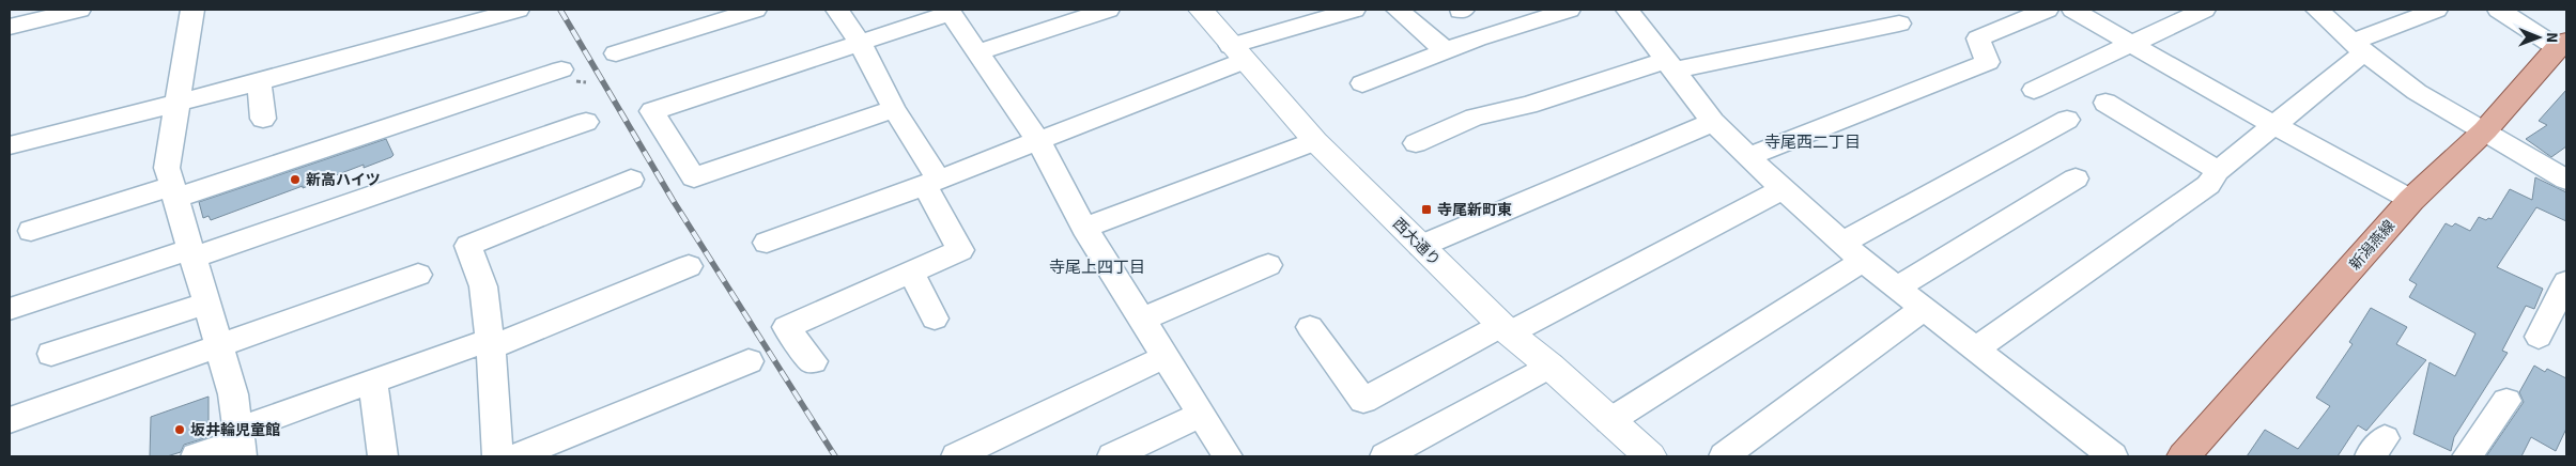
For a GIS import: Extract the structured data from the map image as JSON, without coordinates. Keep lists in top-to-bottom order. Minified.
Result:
{"streets":{"main road":["新潟燕線"],"street":["西大通り"]},"districts":["寺尾西二丁目","寺尾上四丁目"],"places":{"other":["新高ハイツ","坂井輪児童館"],"transit":["寺尾新町東"]},"north":"right"}
